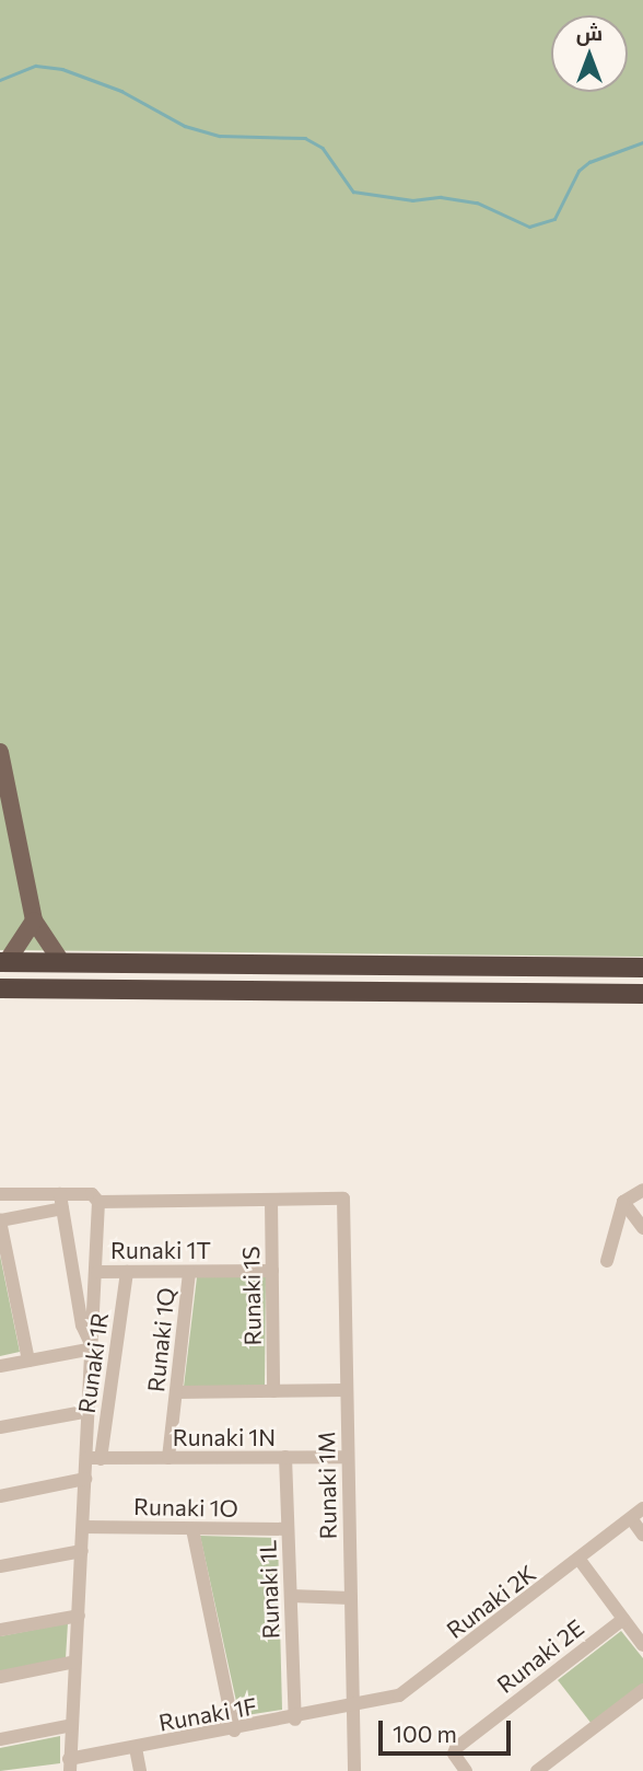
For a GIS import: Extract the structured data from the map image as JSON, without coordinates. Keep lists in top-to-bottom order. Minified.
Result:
{"streets":{"street":["Runaki 1T","Runaki 1S","Runaki 1Q","Runaki 1R","Runaki 1N","Runaki 1M","Runaki 1O","Runaki 1L","Runaki 2K","Runaki 2E","Runaki 1F"]},"crossings":[["Runaki 1T","Runaki 1S"],["Runaki 1T","Runaki 1Q"],["Runaki 1T","Runaki 1R"],["Runaki 1S","Runaki 1M"],["Runaki 1Q","Runaki 1N"],["Runaki 1R","Runaki 1N"],["Runaki 1N","Runaki 1M"],["Runaki 1N","Runaki 1L"],["Runaki 1M","Runaki 2K"],["Runaki 1M","Runaki 1F"],["Runaki 1O","Runaki 1L"],["Runaki 1L","Runaki 1F"],["Runaki 2K","Runaki 1F"]],"scale_bar":"100 m","north":"top"}
